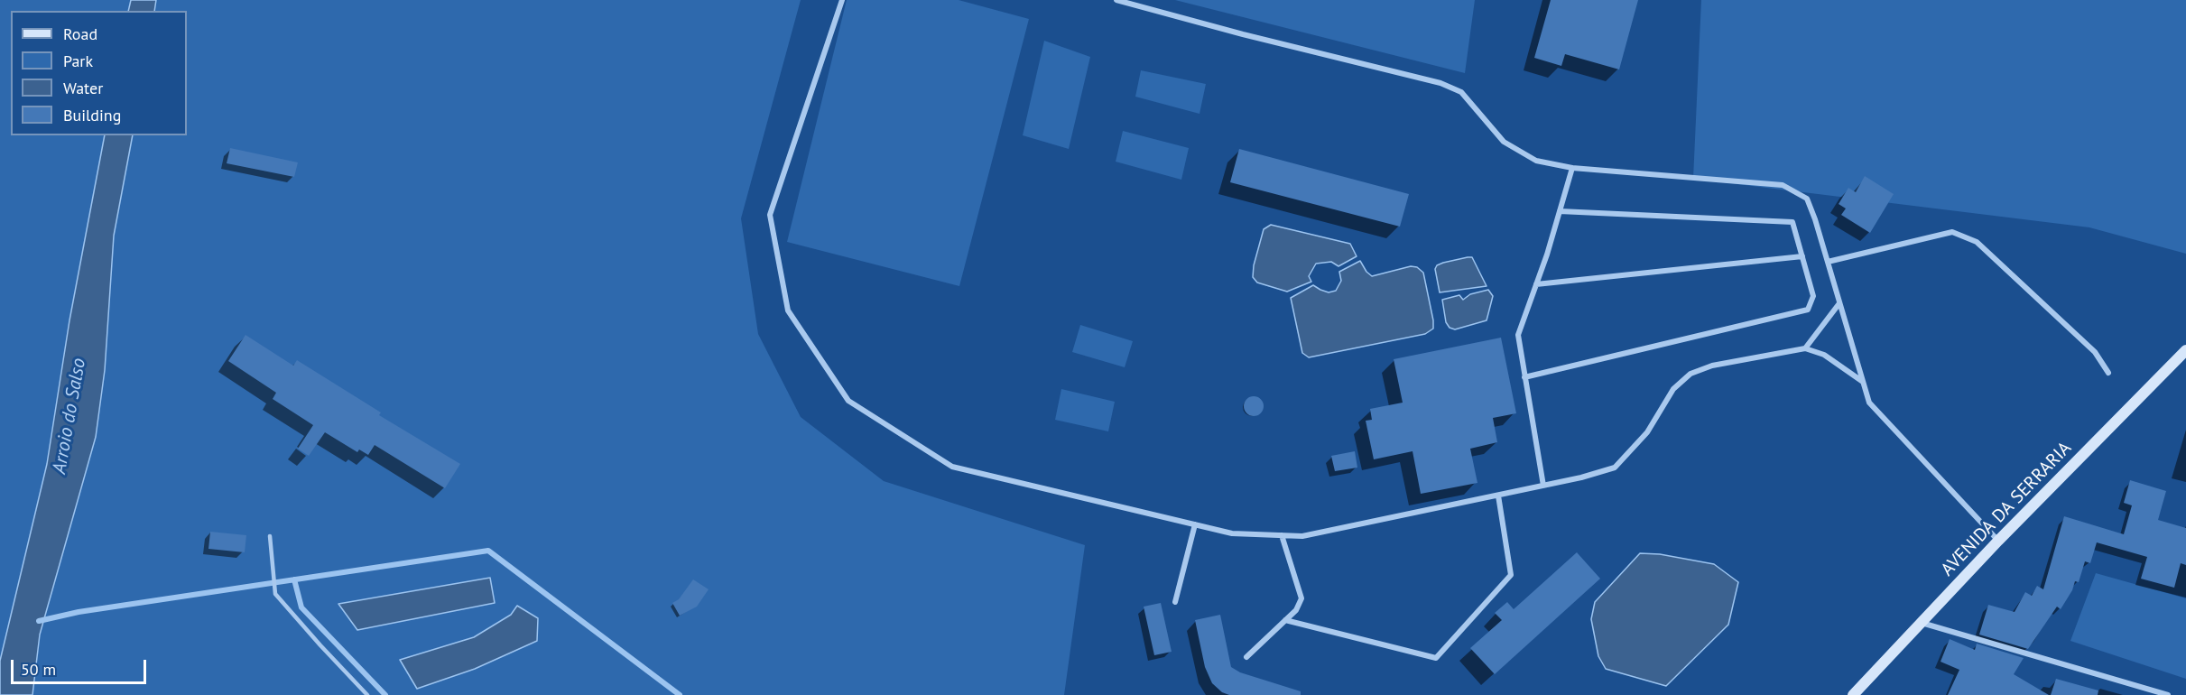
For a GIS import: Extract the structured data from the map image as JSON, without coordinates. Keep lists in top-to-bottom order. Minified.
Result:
{"streets":{"main road":["AVENIDA DA SERRARIA"]},"water":["Arroio do Salso"],"legend":["Road","Park","Water","Building"],"scale_bar":"50 m"}
